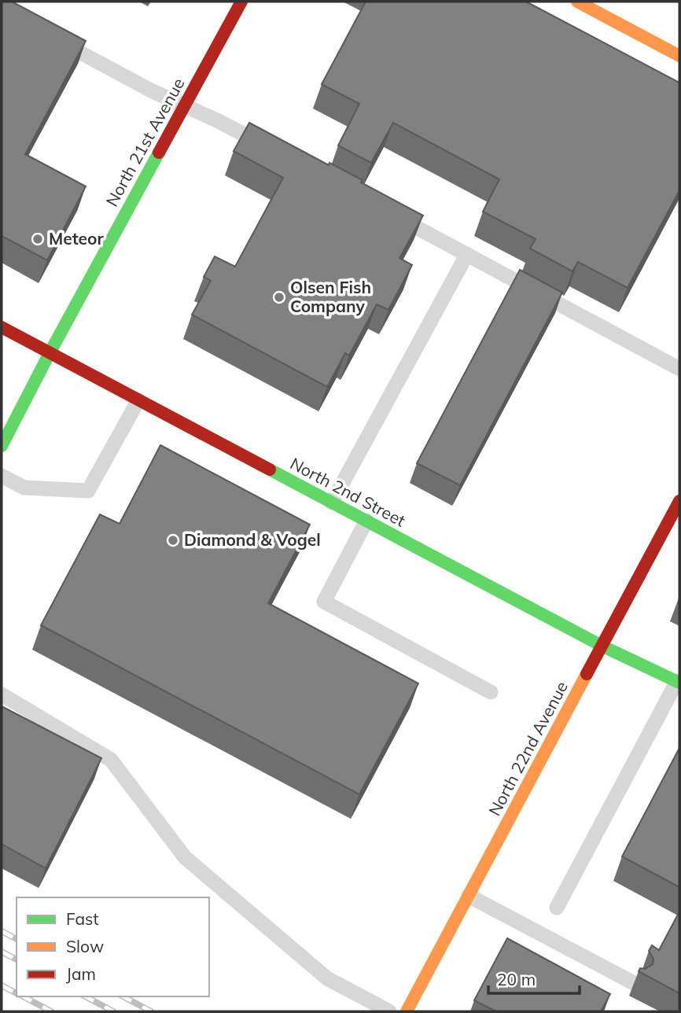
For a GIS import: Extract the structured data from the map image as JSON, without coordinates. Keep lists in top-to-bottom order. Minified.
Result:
{"streets":{"street":["North 21st Avenue","North 2nd Street","North 22nd Avenue"]},"crossings":[["North 21st Avenue","North 2nd Street"],["North 2nd Street","North 22nd Avenue"]],"places":["Meteor","Olsen Fish Company","Diamond & Vogel"],"legend":["Fast","Slow","Jam"],"scale_bar":"20 m"}
